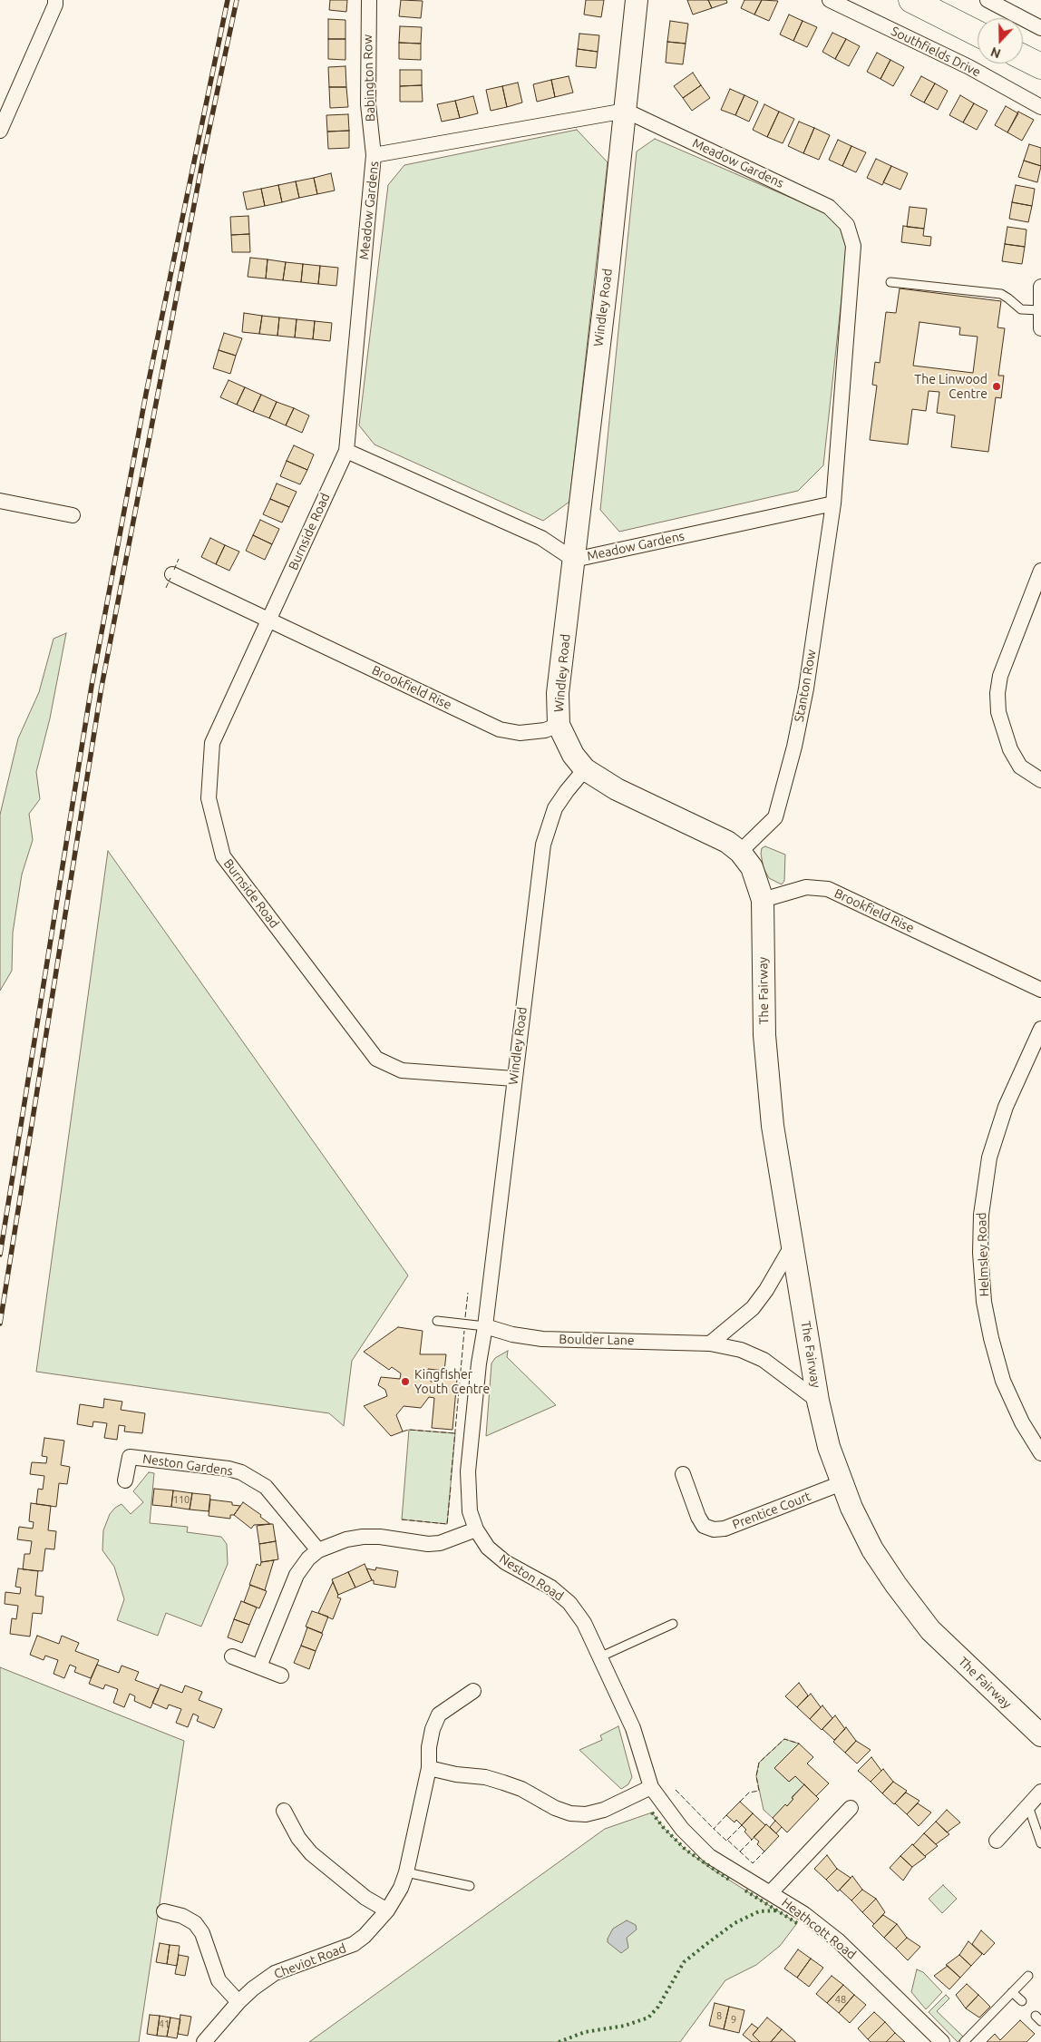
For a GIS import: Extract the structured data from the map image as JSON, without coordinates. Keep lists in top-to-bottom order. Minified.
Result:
{"streets":{"street":["Southfields Drive","Babington Row","Meadow Gardens","Windley Road","Burnside Road","Stanton Row","Brookfield Rise","The Fairway","Helmsley Road","Boulder Lane","Neston Gardens","Prentice Court","Neston Road","Heathcott Road","Cheviot Road"]},"crossings":[["Babington Row","Meadow Gardens"],["Meadow Gardens","Windley Road"],["Meadow Gardens","Burnside Road"],["Meadow Gardens","Stanton Row"],["Windley Road","Burnside Road"],["Windley Road","Brookfield Rise"],["Windley Road","Boulder Lane"],["Windley Road","Neston Road"],["Burnside Road","Brookfield Rise"],["Brookfield Rise","The Fairway"],["The Fairway","Boulder Lane"],["The Fairway","Prentice Court"],["Boulder Lane","Neston Road"],["Neston Road","Heathcott Road"]],"places":["The Linwood Centre","Kingfisher Youth Centre"],"house_numbers":["110","48","8","9","41"],"north":"bottom"}
